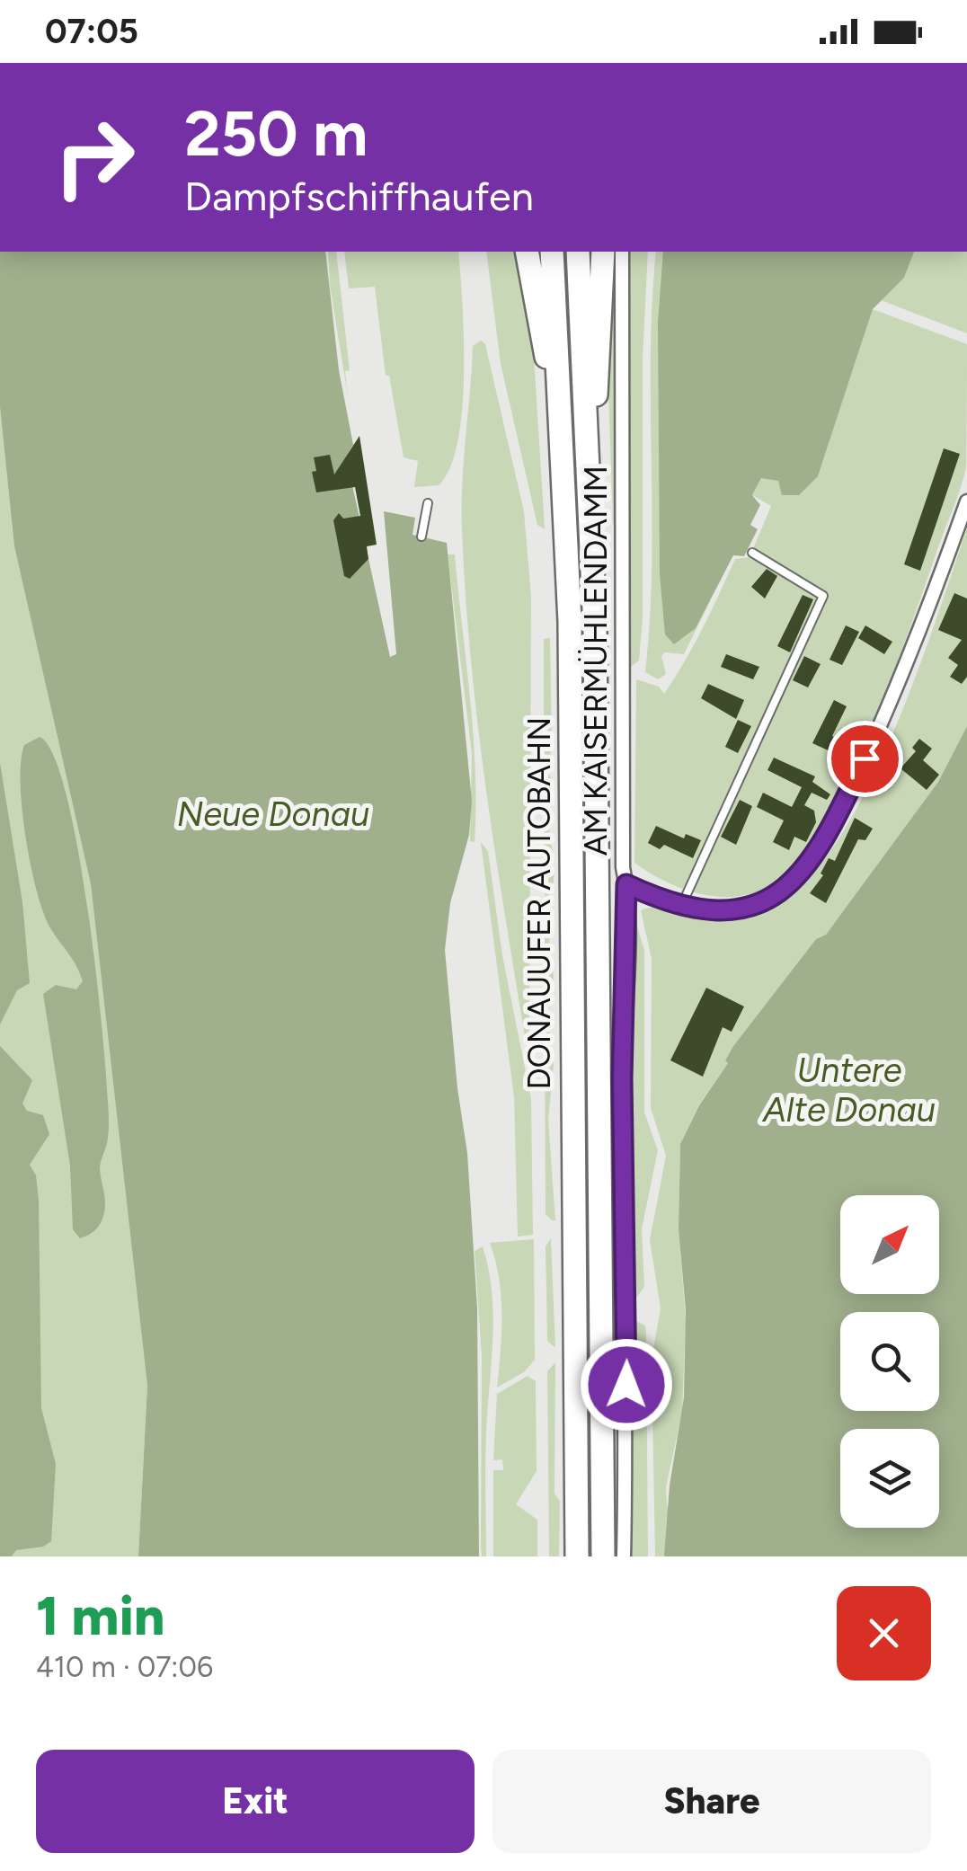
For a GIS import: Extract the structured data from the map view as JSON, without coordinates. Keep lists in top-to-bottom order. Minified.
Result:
{"streets":{"highway":["DONAUUFER AUTOBAHN"],"street":["AM KAISERMÜHLENDAMM"]},"water":["Neue Donau","Untere Alte Donau"],"north":"top right","page":{"status":"07:05","turn":["250 m","Dampfschiffhaufen"],"heading":["1 min","410 m · 07:06"],"buttons":["Exit","Share"]}}
